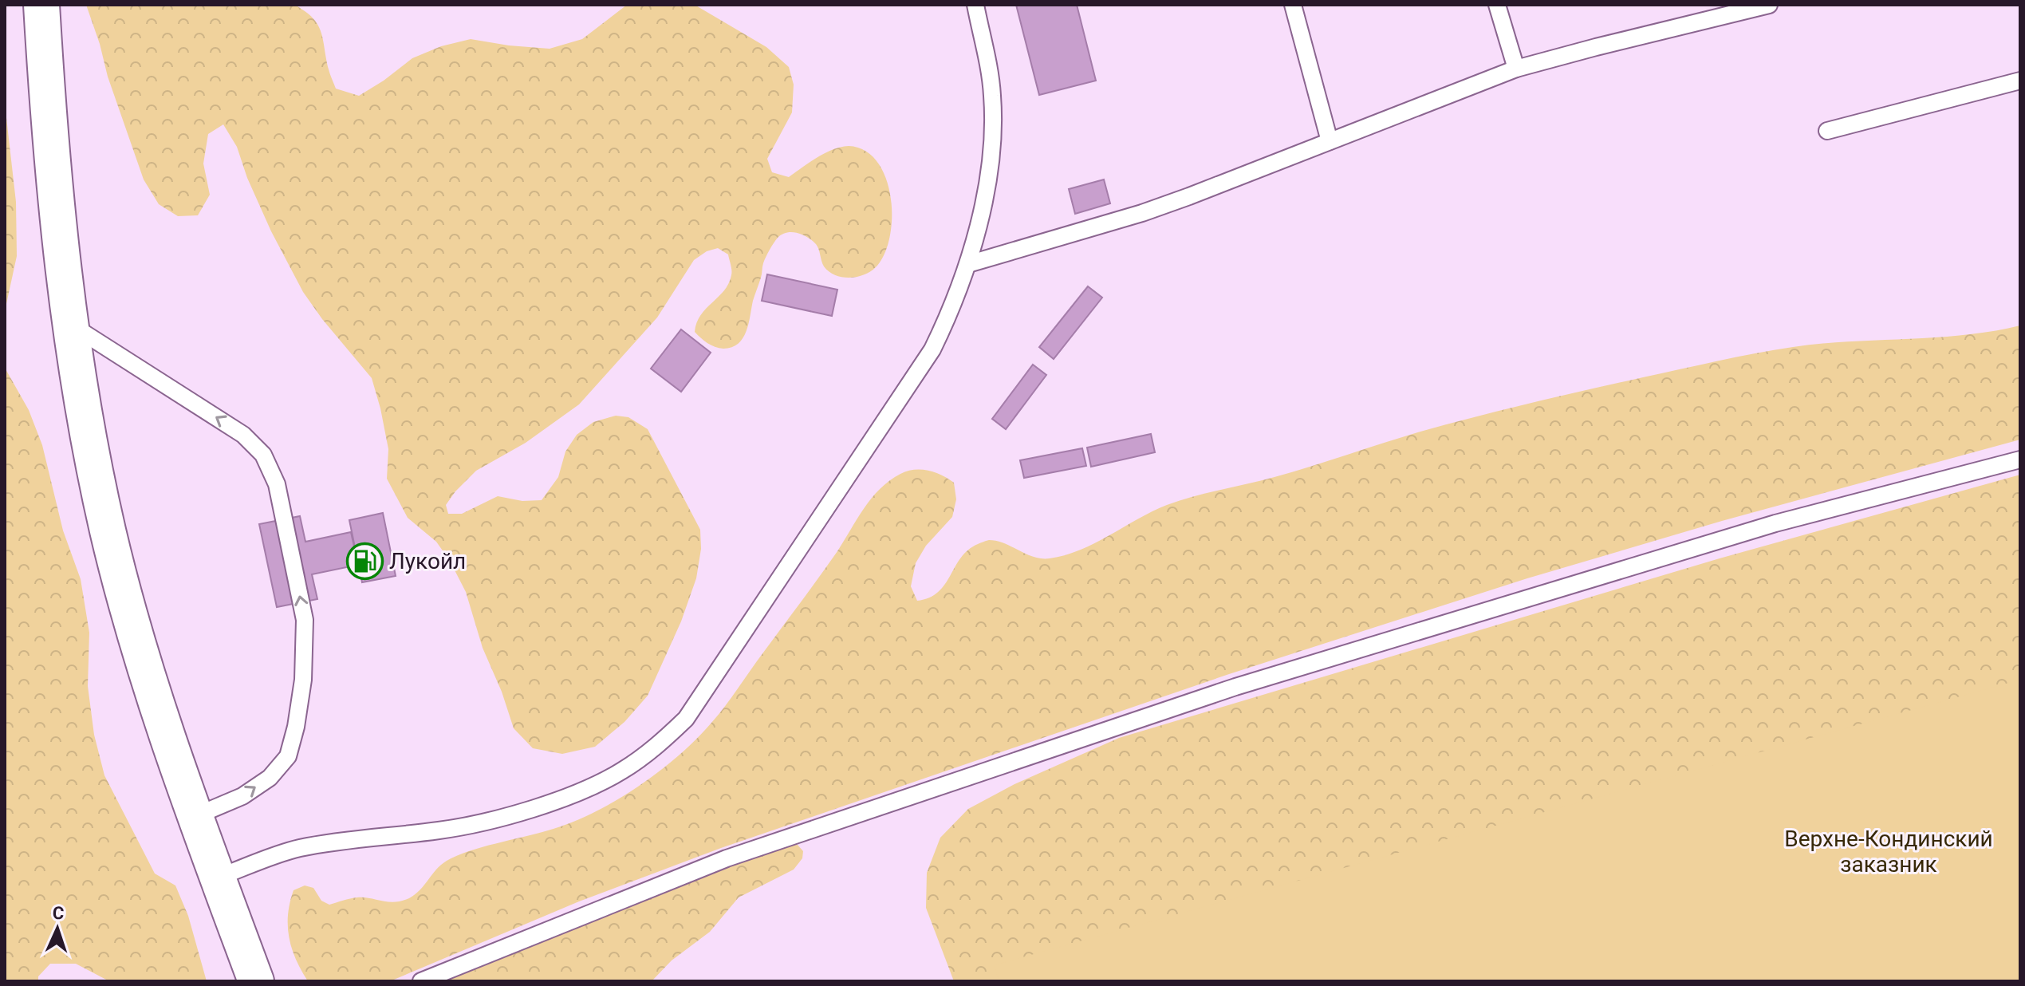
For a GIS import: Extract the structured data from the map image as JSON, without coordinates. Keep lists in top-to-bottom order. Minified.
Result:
{"parks":["Верхне-Кондинский заказник"],"places":{"fuel station":["Лукойл"]},"north":"top"}
